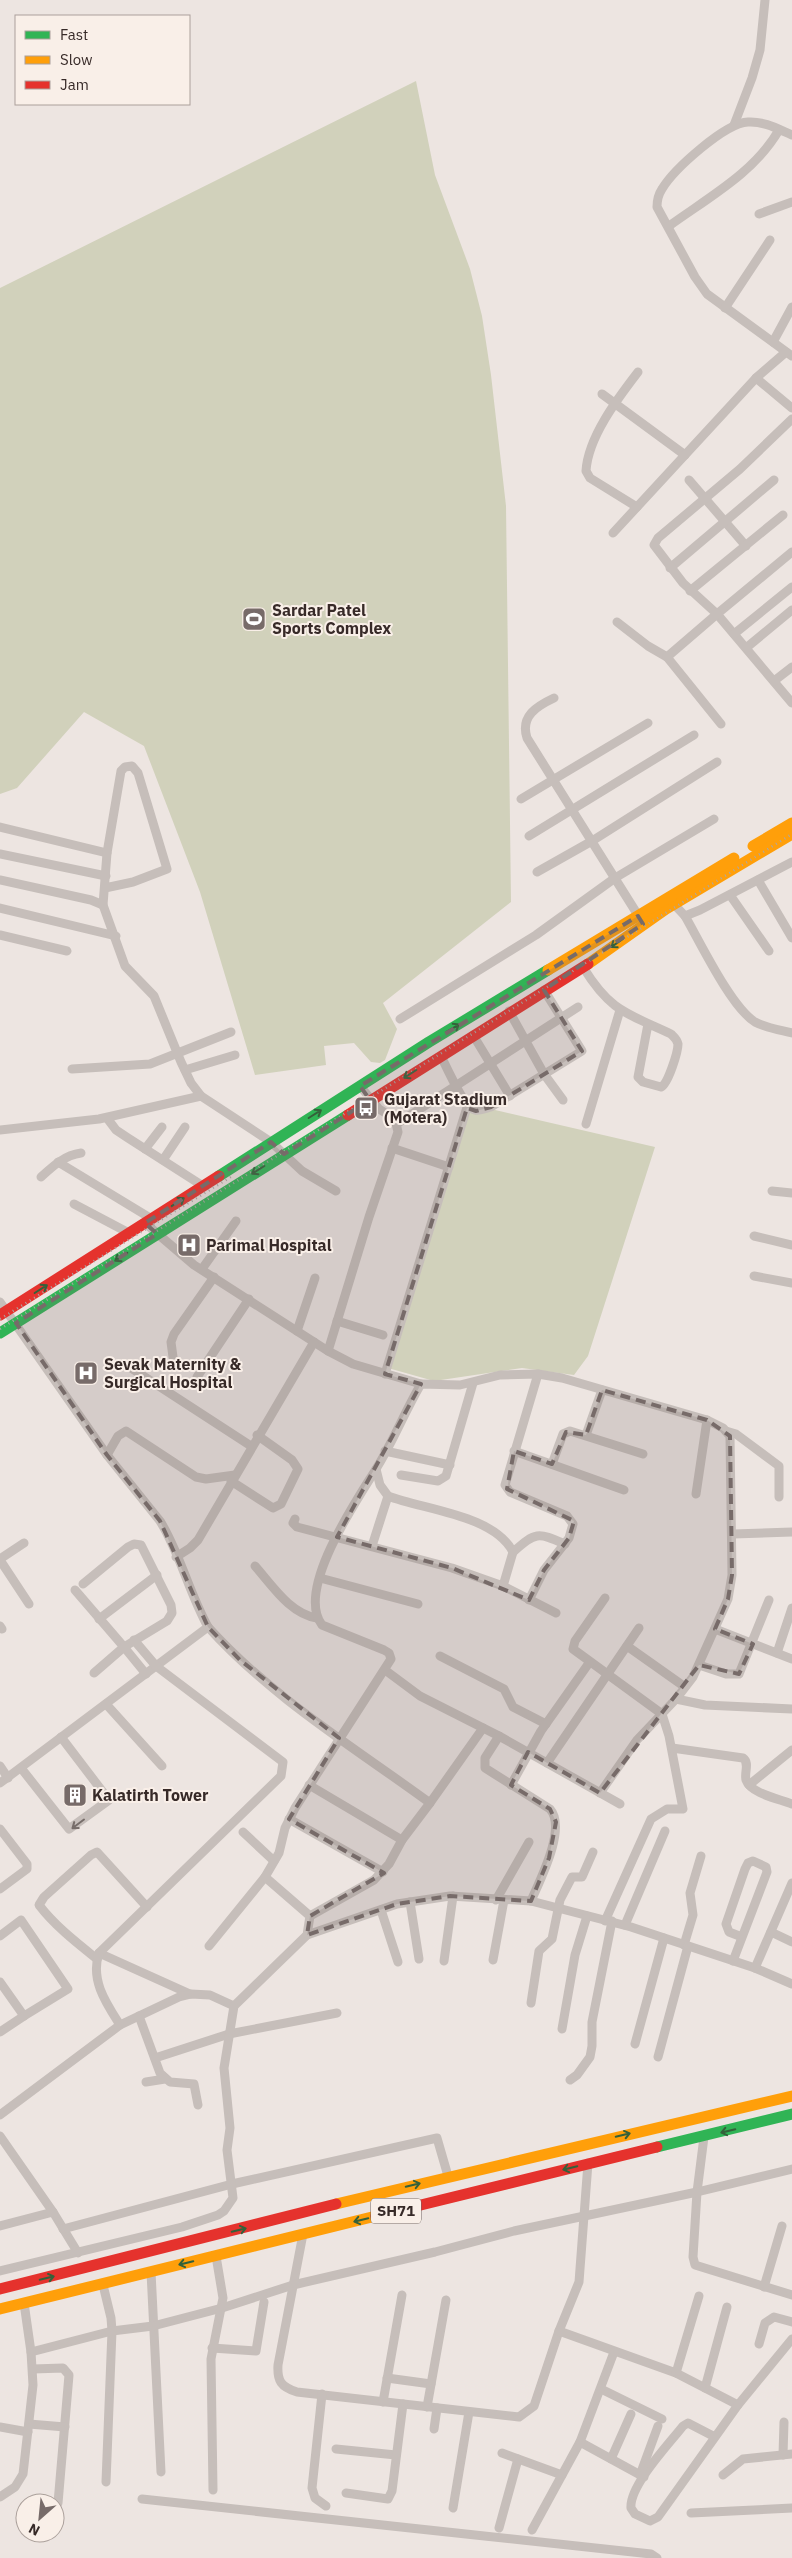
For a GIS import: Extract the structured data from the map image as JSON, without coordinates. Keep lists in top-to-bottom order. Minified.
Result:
{"streets":{"street":["SH71"]},"places":{"sports":["Sardar Patel Sports Complex"],"bus stop":["Gujarat Stadium (Motera)"],"hospital":["Parimal Hospital","Sevak Maternity & Surgical Hospital"],"building":["Kalatirth Tower"]},"legend":["Fast","Slow","Jam"],"north":"bottom left"}
